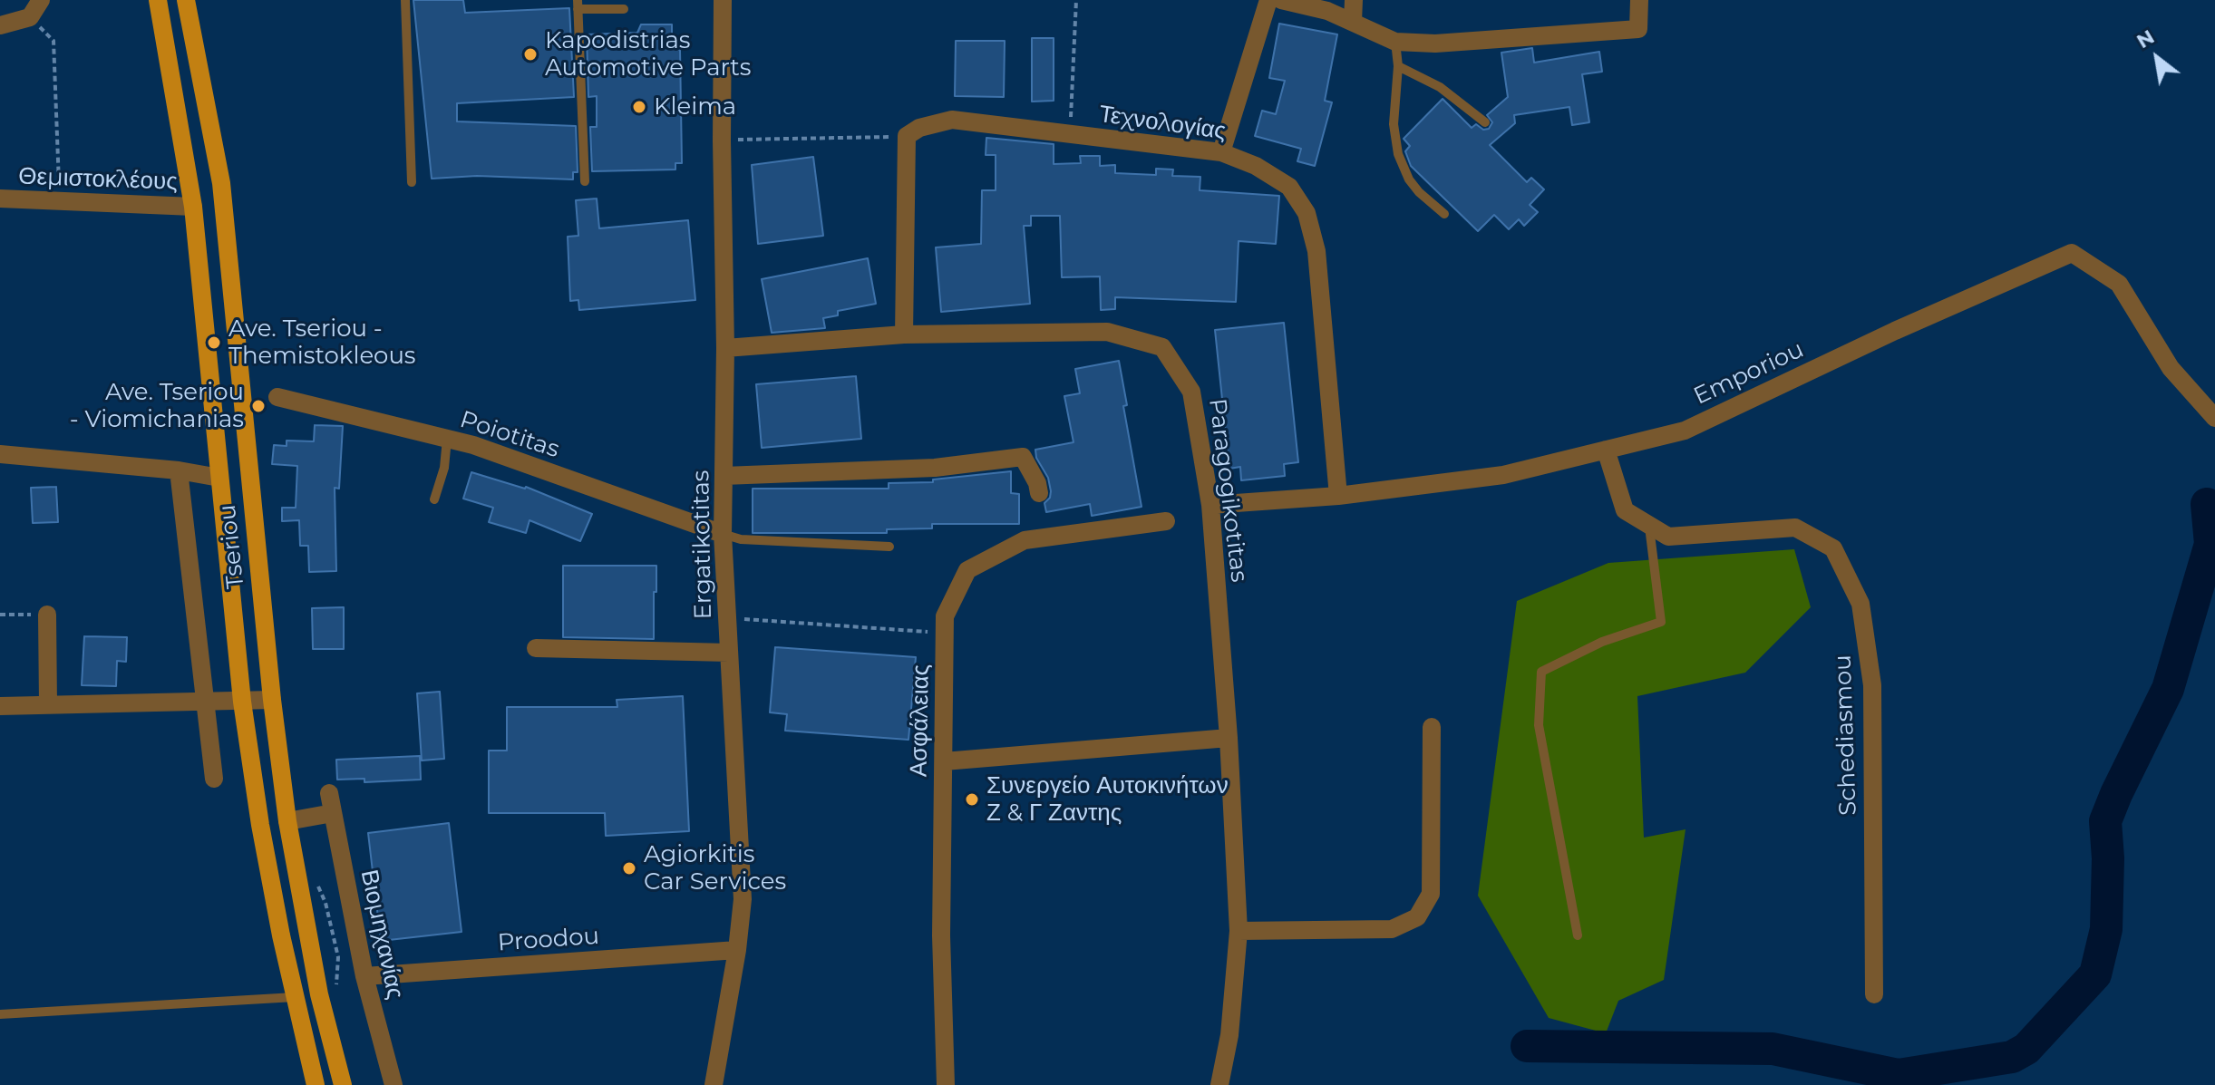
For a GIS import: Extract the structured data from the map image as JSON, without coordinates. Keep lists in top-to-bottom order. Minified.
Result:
{"streets":{"main road":["Tseriou"],"street":["Τεχνολογίας","Θεμιστοκλέους","Emporiou","Poiotitas","Paragogikotitas","Ergatikotitas","Ασφάλειας","Schediasmou","Βιομηχανίας","Proodou"]},"crossings":[["Τεχνολογίας","Emporiou"],["Θεμιστοκλέους","Tseriou"],["Emporiou","Paragogikotitas"],["Emporiou","Schediasmou"],["Poiotitas","Ergatikotitas"],["Paragogikotitas","Ergatikotitas"],["Ergatikotitas","Proodou"],["Βιομηχανίας","Proodou"]],"places":["Kapodistrias Automotive Parts","Kleima","Ave. Tseriou - Themistokleous","Ave. Tseriou - Viomichanias","Συνεργείο Αυτοκινήτων Ζ & Γ Ζαντης","Agiorkitis Car Services"],"north":"top left"}
